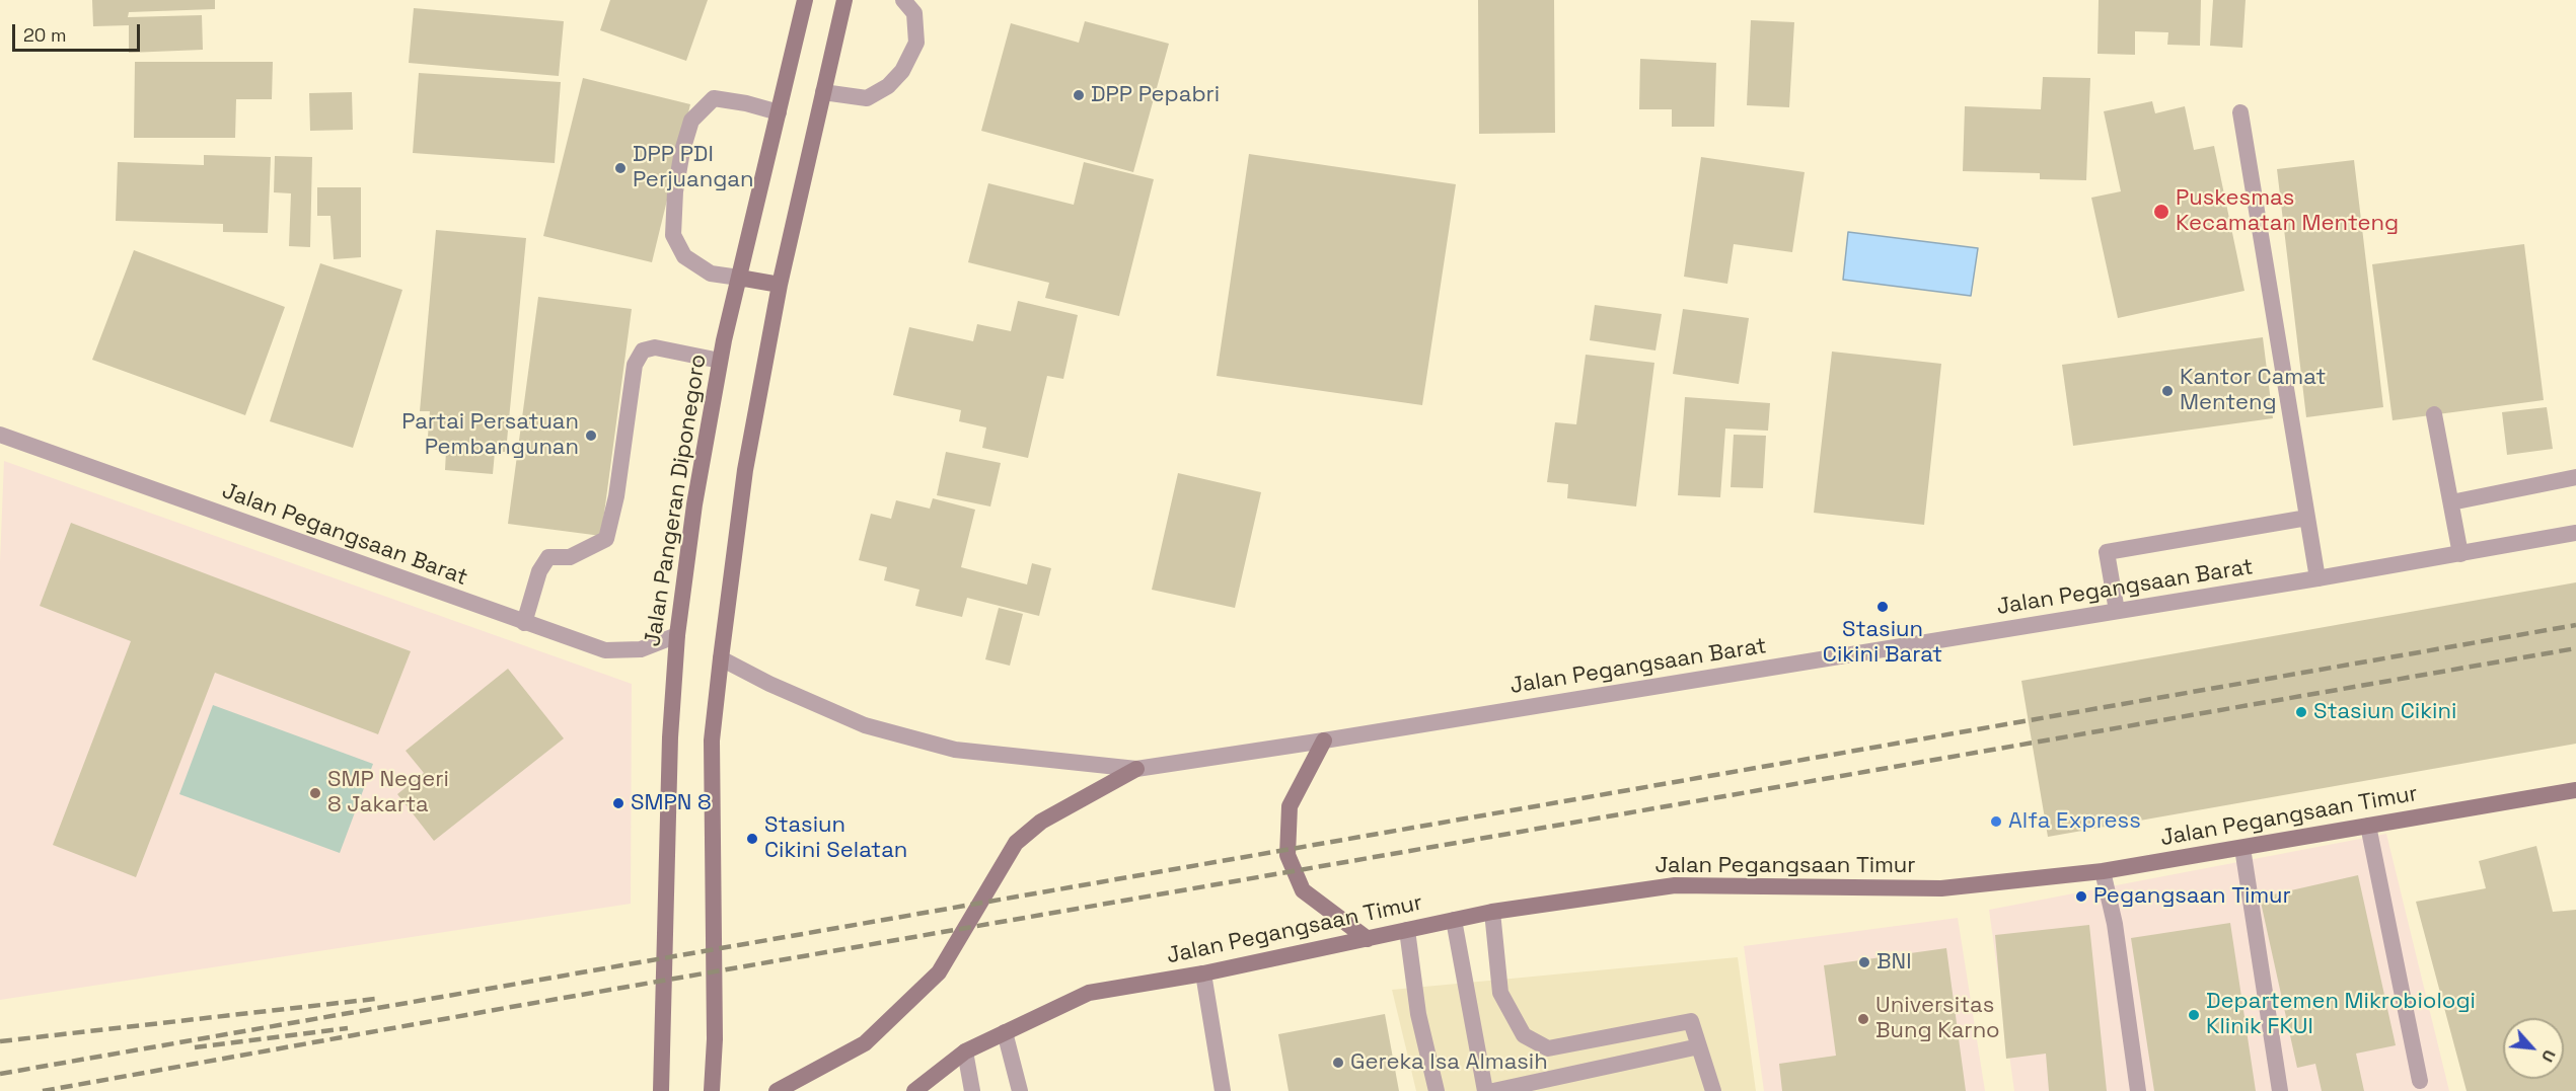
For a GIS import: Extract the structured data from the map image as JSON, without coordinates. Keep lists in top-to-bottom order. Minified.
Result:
{"streets":{"main road":["Jalan Pangeran Diponegoro","Jalan Pegangsaan Timur"],"street":["Jalan Pegangsaan Barat"]},"crossings":[["Jalan Pangeran Diponegoro","Jalan Pegangsaan Barat"]],"places":["DPP Pepabri","DPP PDI Perjuangan","Puskesmas Kecamatan Menteng","Kantor Camat Menteng","Partai Persatuan Pembangunan","Stasiun Cikini Barat","Stasiun Cikini","SMP Negeri 8 Jakarta","SMPN 8","Alfa Express","Stasiun Cikini Selatan","Pegangsaan Timur","BNI","Departemen Mikrobiologi Klinik FKUI","Universitas Bung Karno","Gereka Isa Almasih"],"scale_bar":"20 m","north":"bottom right"}
